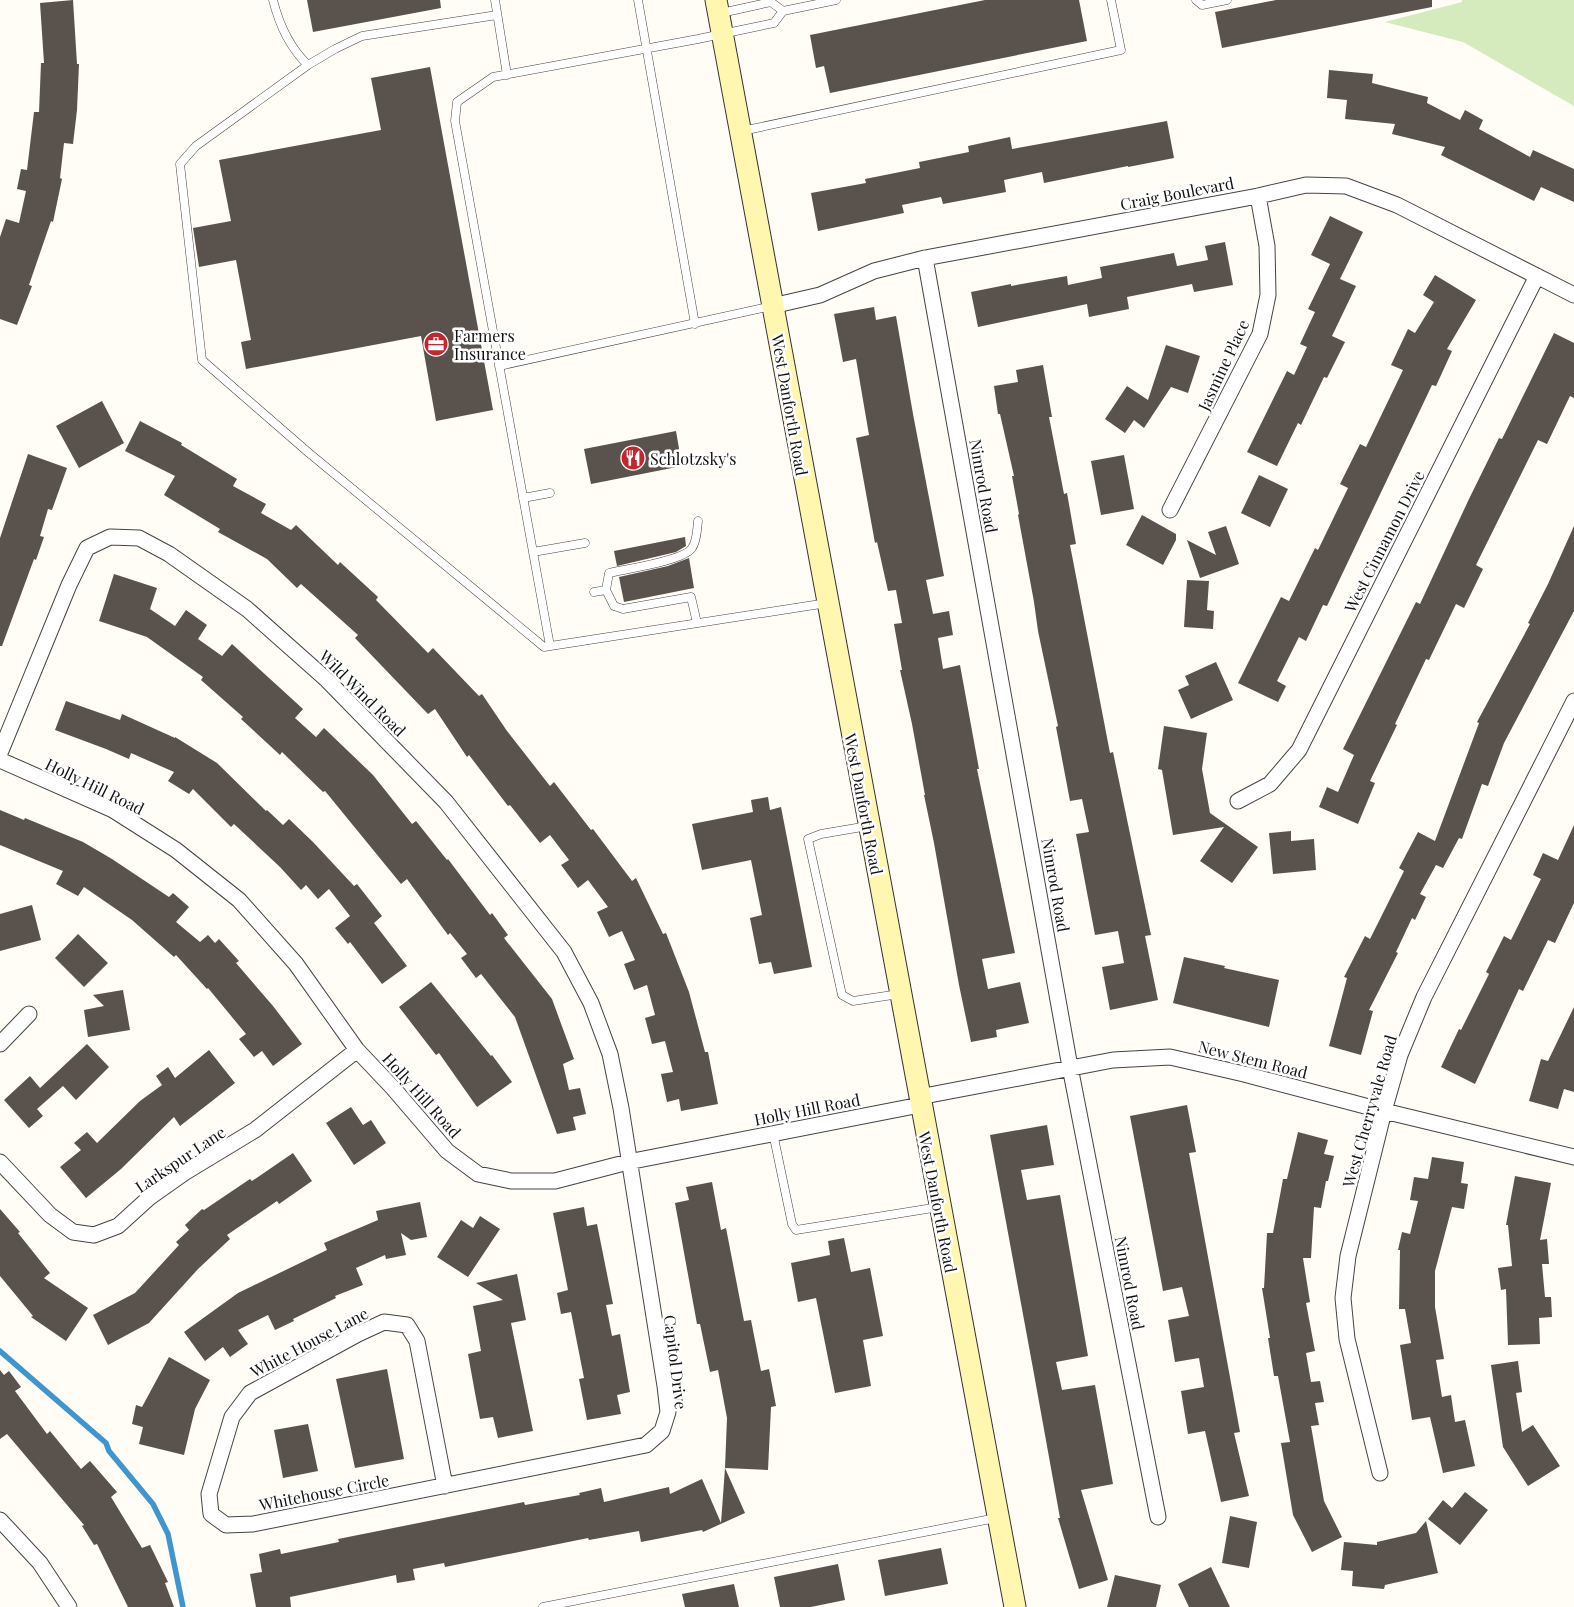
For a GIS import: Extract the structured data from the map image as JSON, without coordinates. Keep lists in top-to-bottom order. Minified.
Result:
{"streets":{"main road":["West Danforth Road"],"street":["Craig Boulevard","Jasmine Place","Nimrod Road","West Cinnamon Drive","Wild Wind Road","Holly Hill Road","New Stem Road","West Cherryvale Road","Larkspur Lane","White House Lane","Capitol Drive","Whitehouse Circle"]},"crossings":[["Craig Boulevard","Jasmine Place"],["Craig Boulevard","West Danforth Road"],["Craig Boulevard","Nimrod Road"],["Craig Boulevard","West Cinnamon Drive"],["West Danforth Road","Holly Hill Road"],["West Danforth Road","New Stem Road"],["Nimrod Road","New Stem Road"],["Wild Wind Road","Holly Hill Road"],["Wild Wind Road","Capitol Drive"],["Holly Hill Road","New Stem Road"],["Holly Hill Road","Larkspur Lane"],["Holly Hill Road","Capitol Drive"],["New Stem Road","West Cherryvale Road"],["White House Lane","Capitol Drive"],["White House Lane","Whitehouse Circle"],["Capitol Drive","Whitehouse Circle"]],"places":{"office":["Farmers Insurance"],"restaurant":["Schlotzsky's"]}}
